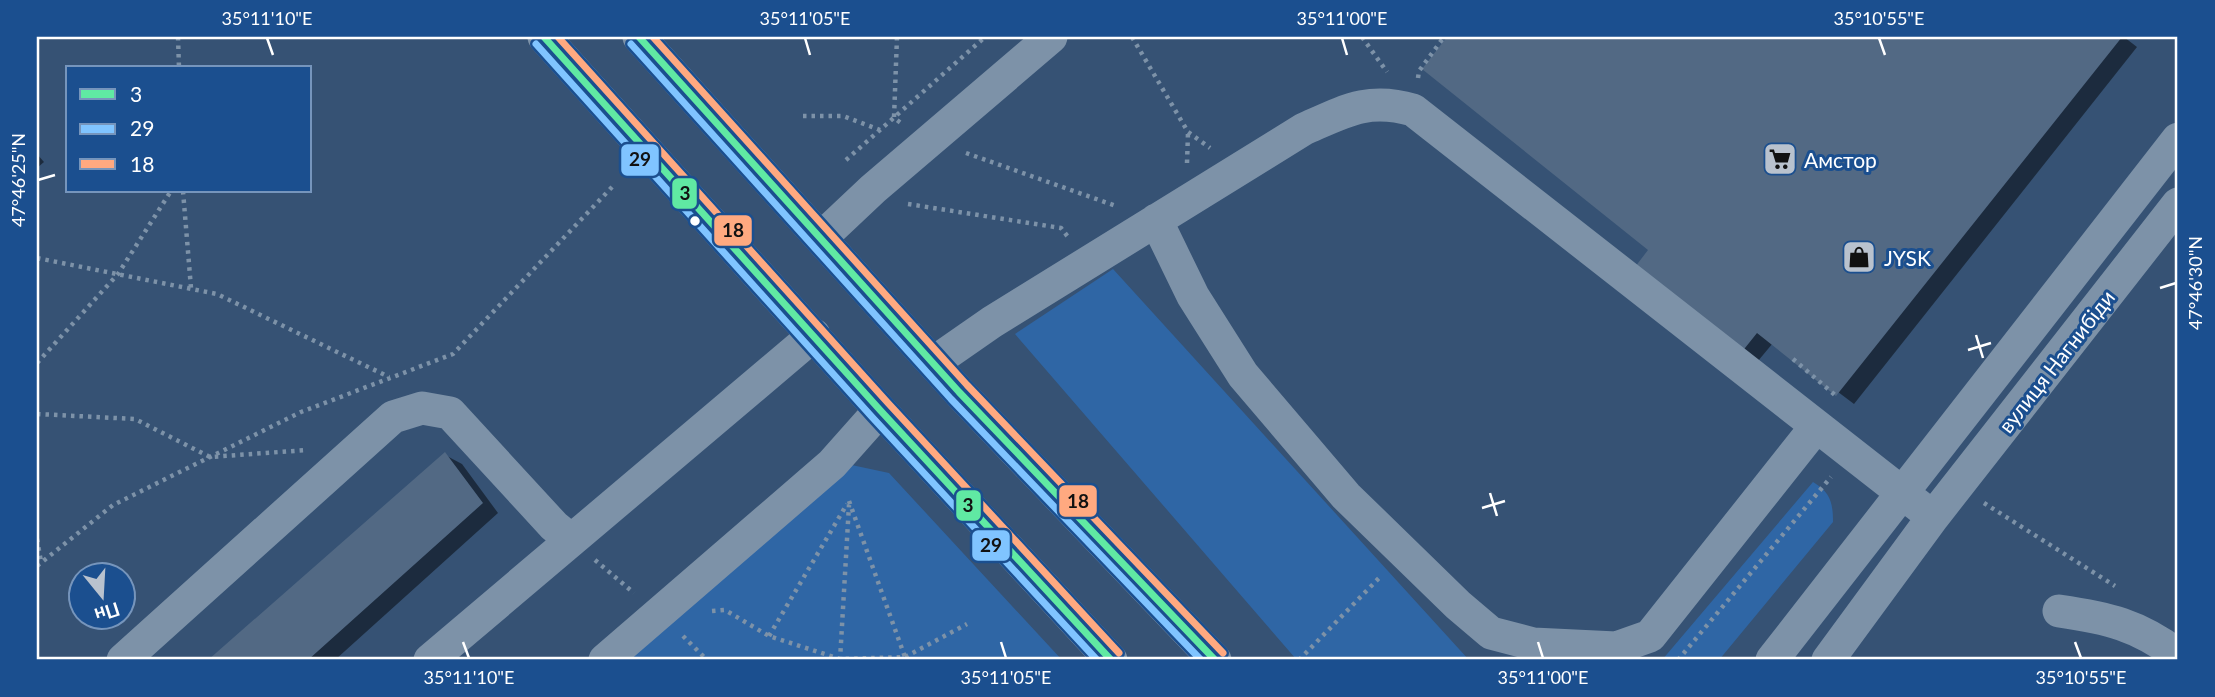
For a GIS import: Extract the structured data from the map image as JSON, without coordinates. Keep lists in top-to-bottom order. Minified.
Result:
{"streets":{"street":["вулиця Нагнибіди"]},"places":{"supermarket":["Амстор"],"shop":["JYSK"]},"lines":["transit line 3","transit line 18","transit line 29"],"legend":["3","29","18"],"north":"bottom","coordinates":["35°11'10\"E","35°11'05\"E","35°11'00\"E","35°10'55\"E","47°46'25\"N","47°46'30\"N"]}
